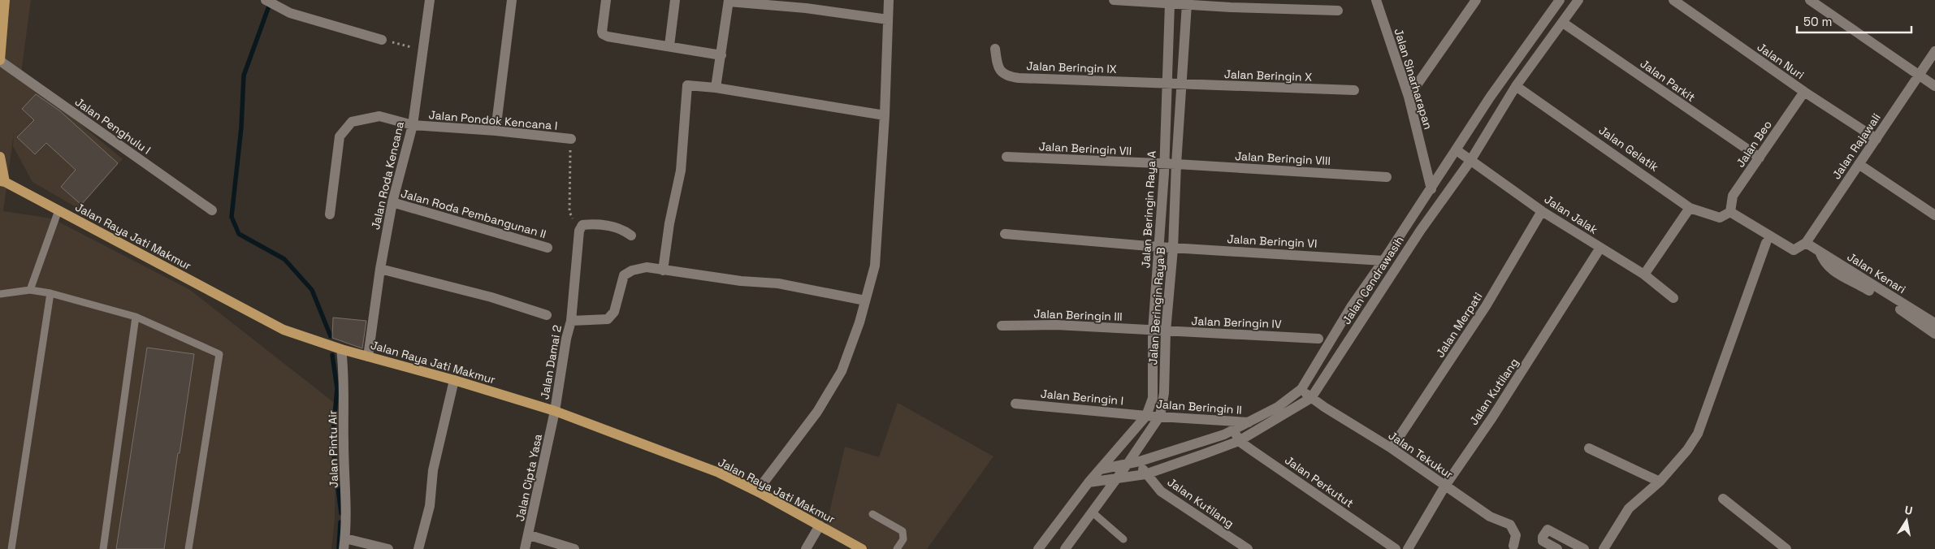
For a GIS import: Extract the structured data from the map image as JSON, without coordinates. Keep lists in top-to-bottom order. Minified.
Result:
{"streets":{"main road":["Jalan Raya Jati Makmur"],"street":["Jalan Nuri","Jalan Beringin IX","Jalan Beringin X","Jalan Sinarharapan","Jalan Parkit","Jalan Pondok Kencana I","Jalan Penghulu I","Jalan Beo","Jalan Rajawali","Jalan Beringin VII","Jalan Gelatik","Jalan Beringin VIII","Jalan Roda Kencana","Jalan Beringin Raya A","Jalan Roda Pembangunan II","Jalan Jalak","Jalan Beringin VI","Jalan Kenari","Jalan Cendrawasih","Jalan Beringin Raya B","Jalan Beringin III","Jalan Beringin IV","Jalan Merpati","Jalan Damai 2","Jalan Kutilang","Jalan Beringin I","Jalan Beringin II","Jalan Pintu Air","Jalan Tekukur","Jalan Cipta Yasa","Jalan Perkutut"]},"crossings":[["Jalan Nuri","Jalan Beo"],["Jalan Nuri","Jalan Rajawali"],["Jalan Beringin IX","Jalan Beringin X"],["Jalan Beringin IX","Jalan Beringin Raya A"],["Jalan Beringin IX","Jalan Beringin Raya B"],["Jalan Beringin X","Jalan Beringin Raya B"],["Jalan Sinarharapan","Jalan Cendrawasih"],["Jalan Parkit","Jalan Beo"],["Jalan Parkit","Jalan Cendrawasih"],["Jalan Pondok Kencana I","Jalan Roda Kencana"],["Jalan Beo","Jalan Rajawali"],["Jalan Beo","Jalan Gelatik"],["Jalan Rajawali","Jalan Gelatik"],["Jalan Rajawali","Jalan Kenari"],["Jalan Beringin VII","Jalan Beringin VIII"],["Jalan Beringin VII","Jalan Beringin Raya A"],["Jalan Beringin VII","Jalan Beringin Raya B"],["Jalan Gelatik","Jalan Cendrawasih"],["Jalan Beringin VIII","Jalan Beringin Raya B"],["Jalan Roda Kencana","Jalan Roda Pembangunan II"],["Jalan Roda Kencana","Jalan Raya Jati Makmur"],["Jalan Beringin Raya A","Jalan Beringin VI"],["Jalan Beringin Raya A","Jalan Beringin III"],["Jalan Beringin Raya A","Jalan Beringin IV"],["Jalan Beringin Raya A","Jalan Beringin I"],["Jalan Beringin Raya A","Jalan Beringin II"],["Jalan Jalak","Jalan Cendrawasih"],["Jalan Jalak","Jalan Merpati"],["Jalan Jalak","Jalan Kutilang"],["Jalan Raya Jati Makmur","Jalan Damai 2"],["Jalan Raya Jati Makmur","Jalan Pintu Air"],["Jalan Raya Jati Makmur","Jalan Cipta Yasa"],["Jalan Beringin VI","Jalan Cendrawasih"],["Jalan Beringin VI","Jalan Beringin Raya B"],["Jalan Cendrawasih","Jalan Kutilang"],["Jalan Cendrawasih","Jalan Beringin II"],["Jalan Cendrawasih","Jalan Tekukur"],["Jalan Cendrawasih","Jalan Perkutut"],["Jalan Beringin Raya B","Jalan Beringin IV"],["Jalan Beringin Raya B","Jalan Beringin II"],["Jalan Beringin III","Jalan Beringin IV"],["Jalan Merpati","Jalan Tekukur"],["Jalan Damai 2","Jalan Cipta Yasa"],["Jalan Kutilang","Jalan Tekukur"],["Jalan Beringin I","Jalan Beringin II"]],"scale_bar":"50 m","north":"top"}
